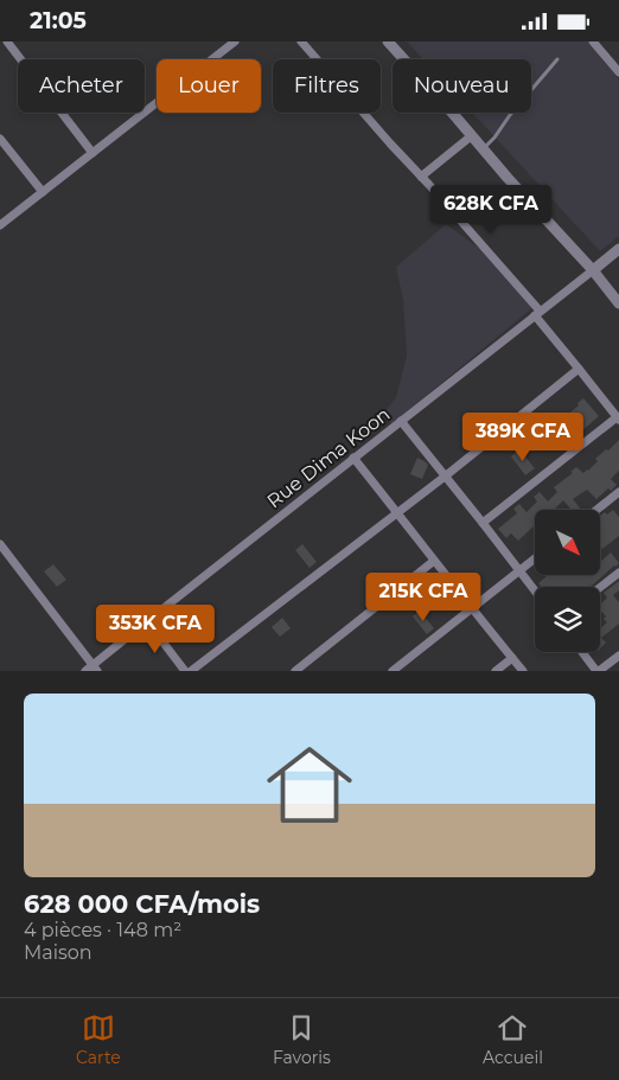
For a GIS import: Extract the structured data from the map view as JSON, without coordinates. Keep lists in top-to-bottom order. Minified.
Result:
{"streets":{"street":["Rue Dima Koon"]},"north":"bottom right","page":{"status":"21:05","chip":["Acheter","Louer","Filtres","Nouveau"],"price":["628K CFA","389K CFA","215K CFA","353K CFA"],"list":[{"name":"628 000 CFA/mois","note":"4 pièces · 148 m² · Maison"}],"tabs":["Carte","Favoris","Accueil"]}}
